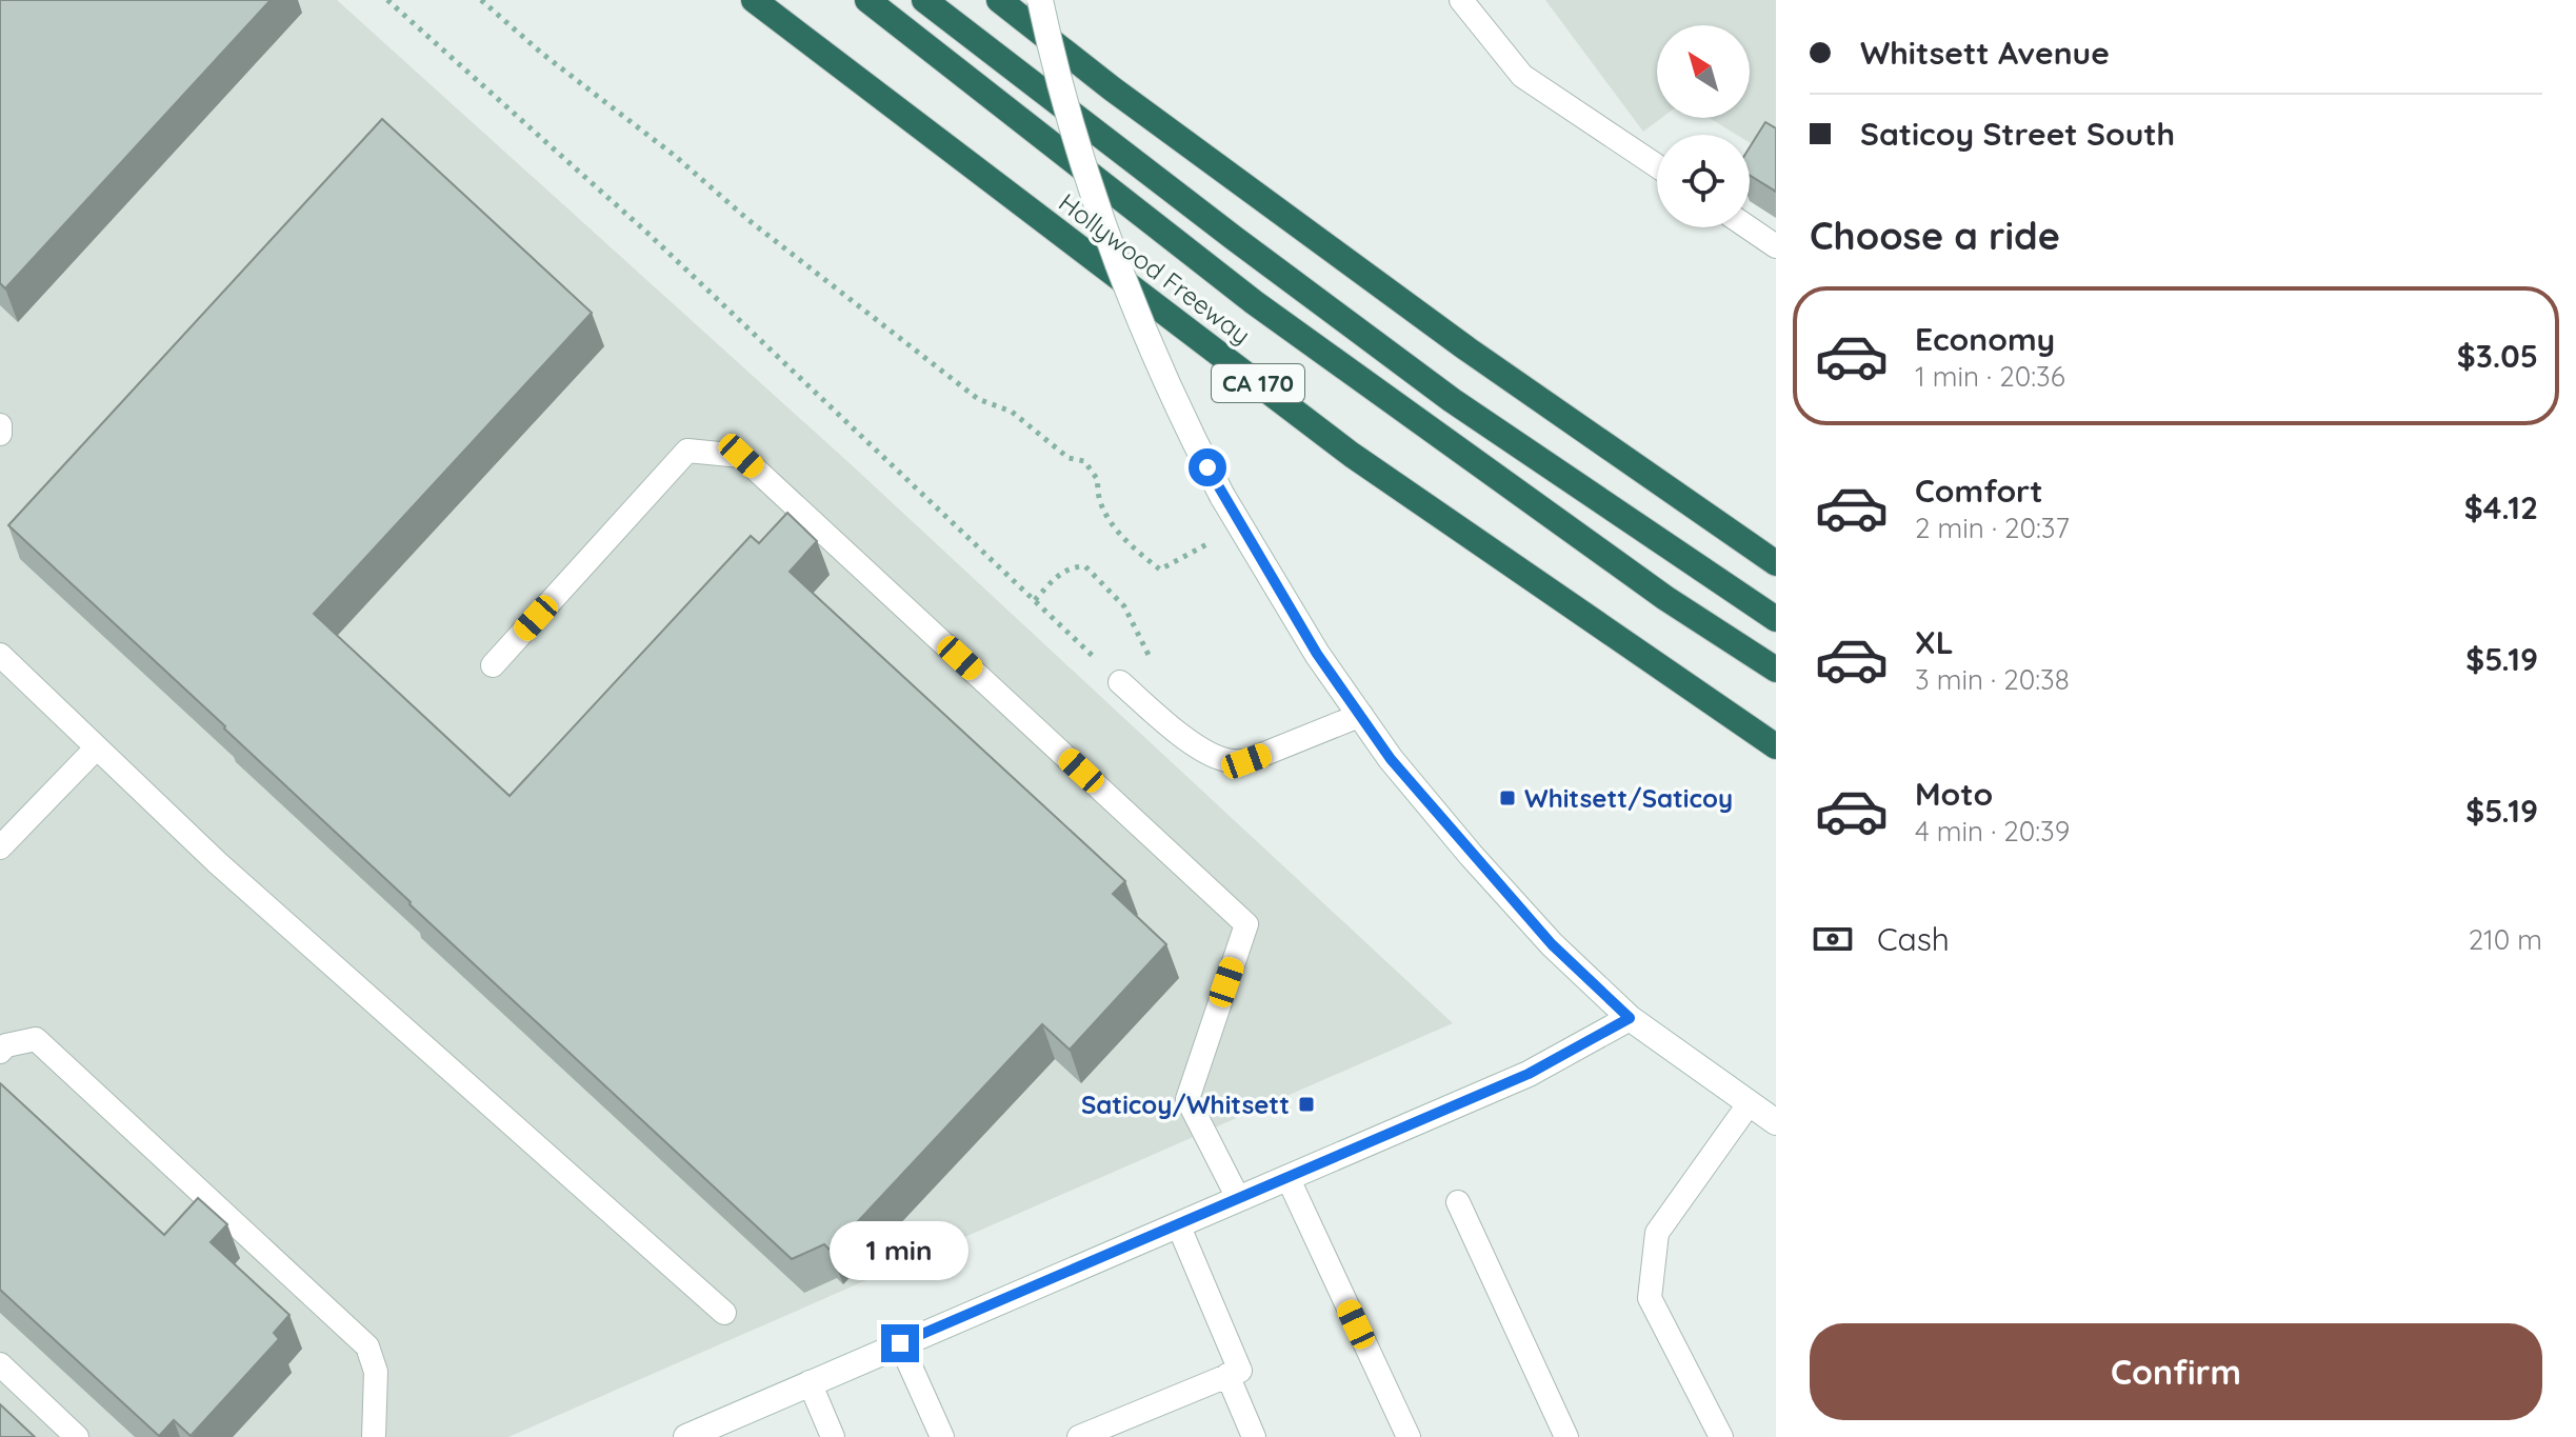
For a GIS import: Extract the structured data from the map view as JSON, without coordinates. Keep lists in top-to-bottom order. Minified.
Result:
{"streets":{"highway":["Hollywood Freeway","CA 170"]},"places":{"transit":["Whitsett/Saticoy","Saticoy/Whitsett"]},"north":"top left","page":{"banner":["Whitsett Avenue","Saticoy Street South"],"heading":"Choose a ride","list":[{"name":"Economy","note":"1 min · 20:36","value":"$3.05"},{"name":"Comfort","note":"2 min · 20:37","value":"$4.12"},{"name":"XL","note":"3 min · 20:38","value":"$5.19"},{"name":"Moto","note":"4 min · 20:39","value":"$5.19"}],"pay":["Cash","210 m"],"bubble":"1 min","buttons":"Confirm"}}
